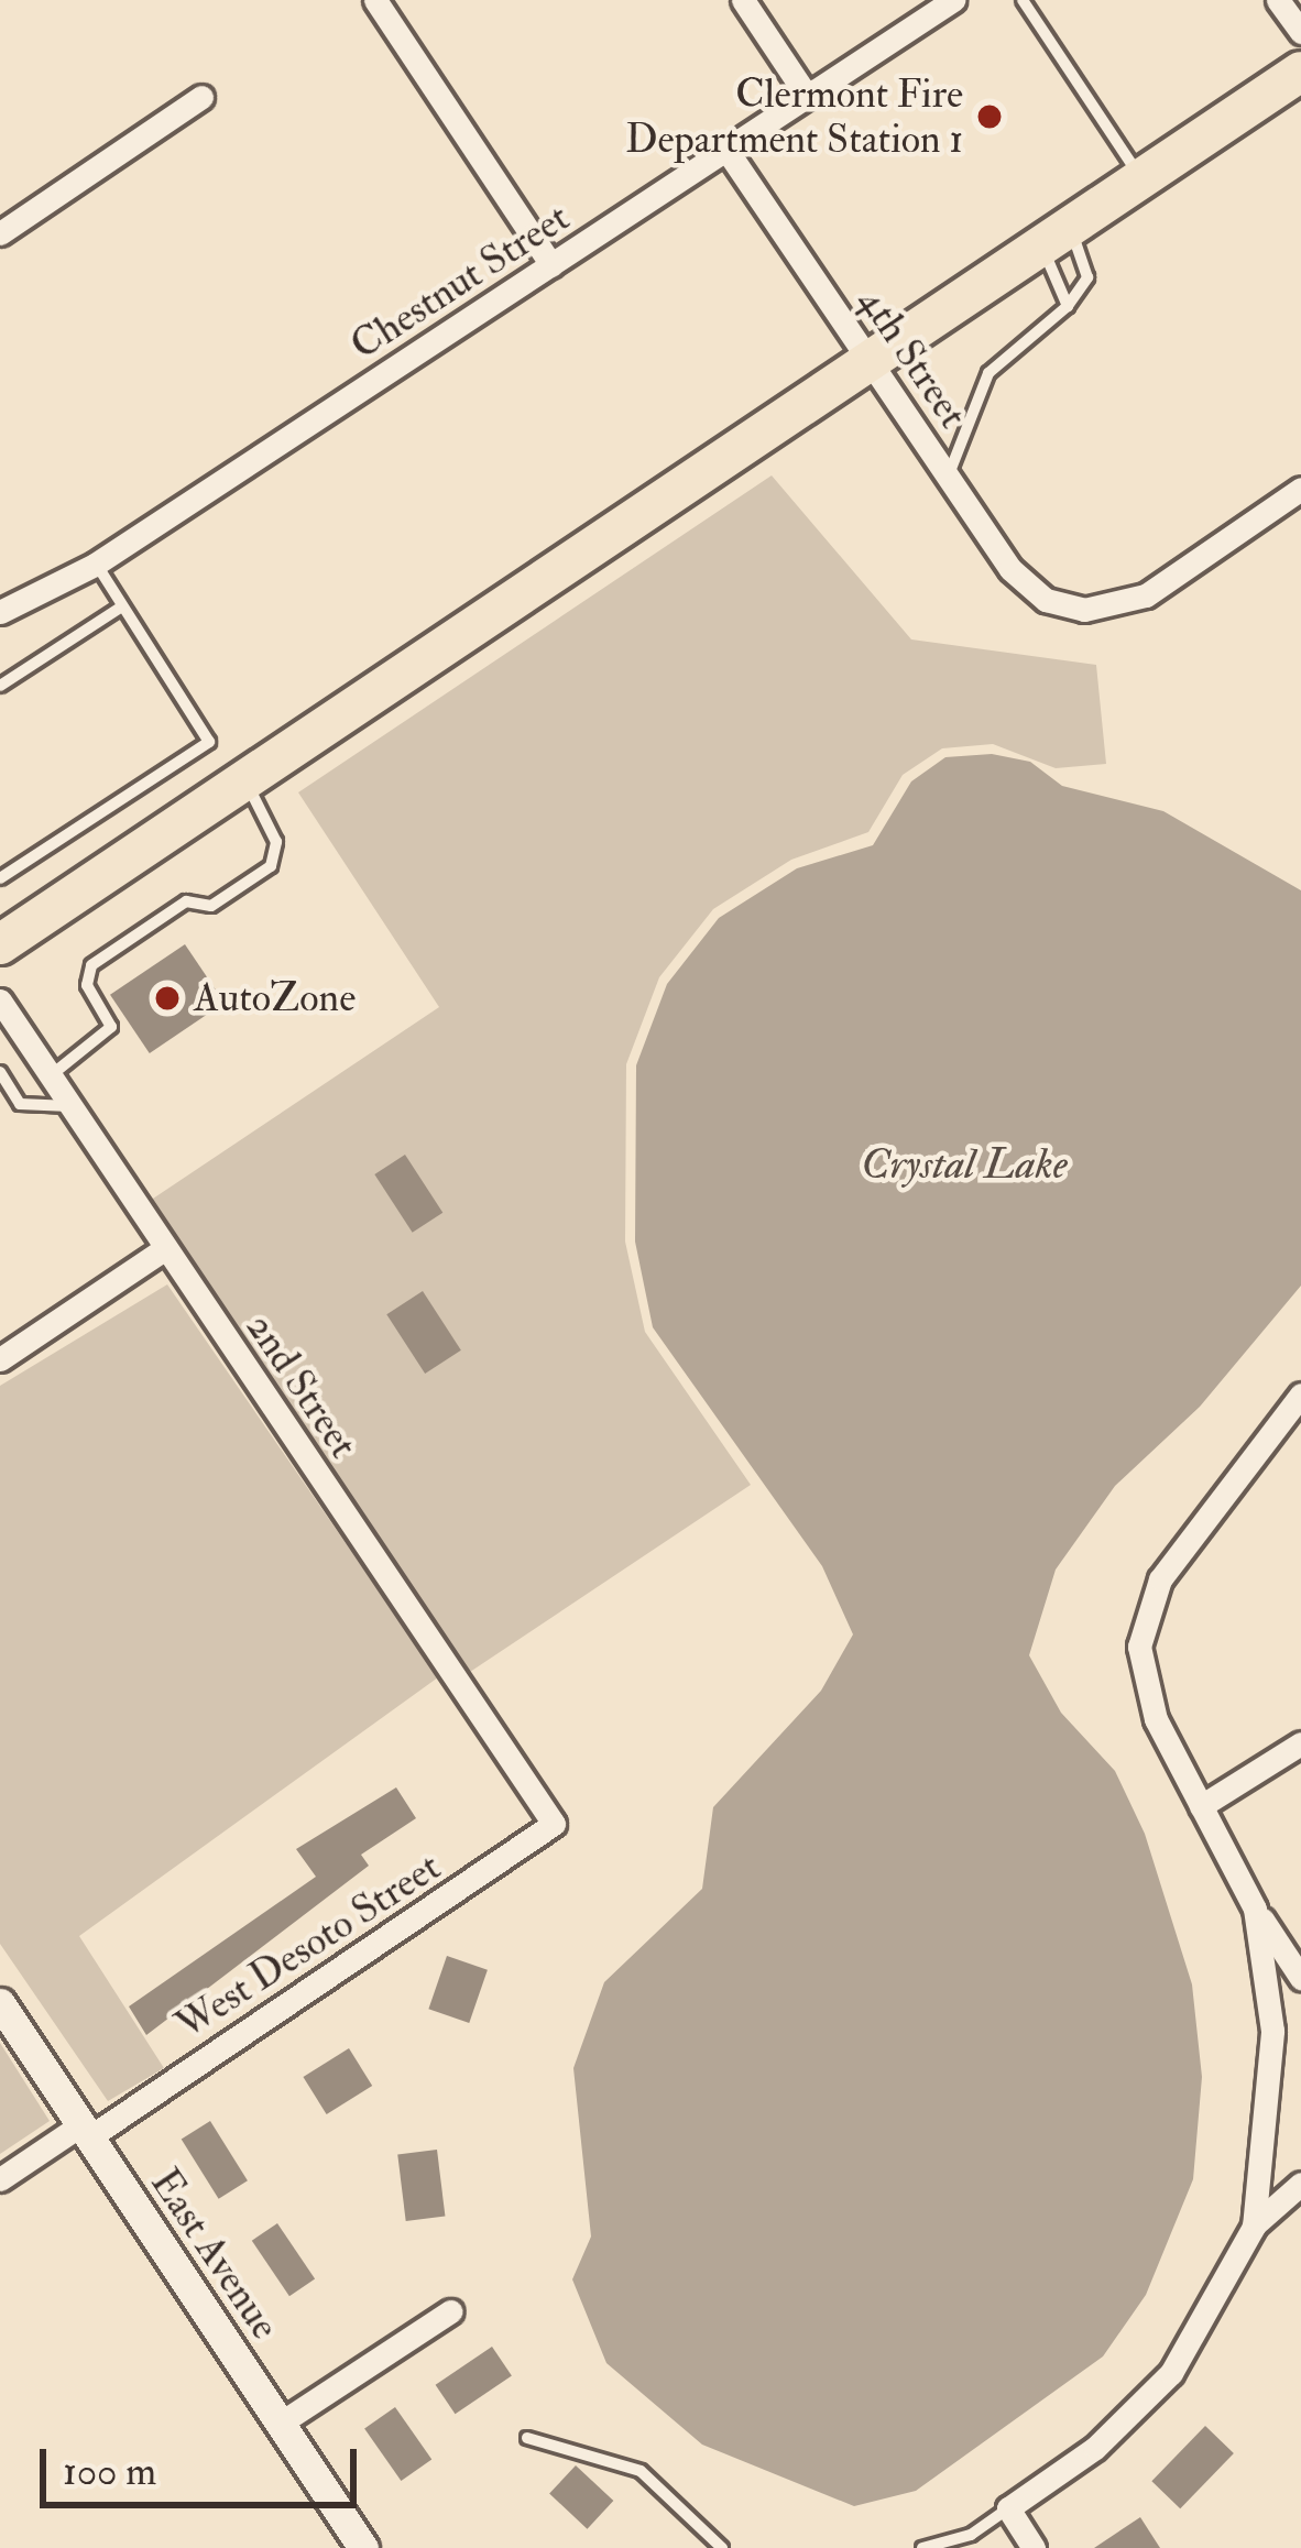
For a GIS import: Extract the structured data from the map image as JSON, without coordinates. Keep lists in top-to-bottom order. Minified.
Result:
{"streets":{"street":["Chestnut Street","4th Street","2nd Street","West Desoto Street","East Avenue"]},"crossings":[["Chestnut Street","4th Street"],["2nd Street","West Desoto Street"],["West Desoto Street","East Avenue"]],"water":["Crystal Lake"],"places":["Clermont Fire Department Station 1","AutoZone"],"scale_bar":"100 m"}
